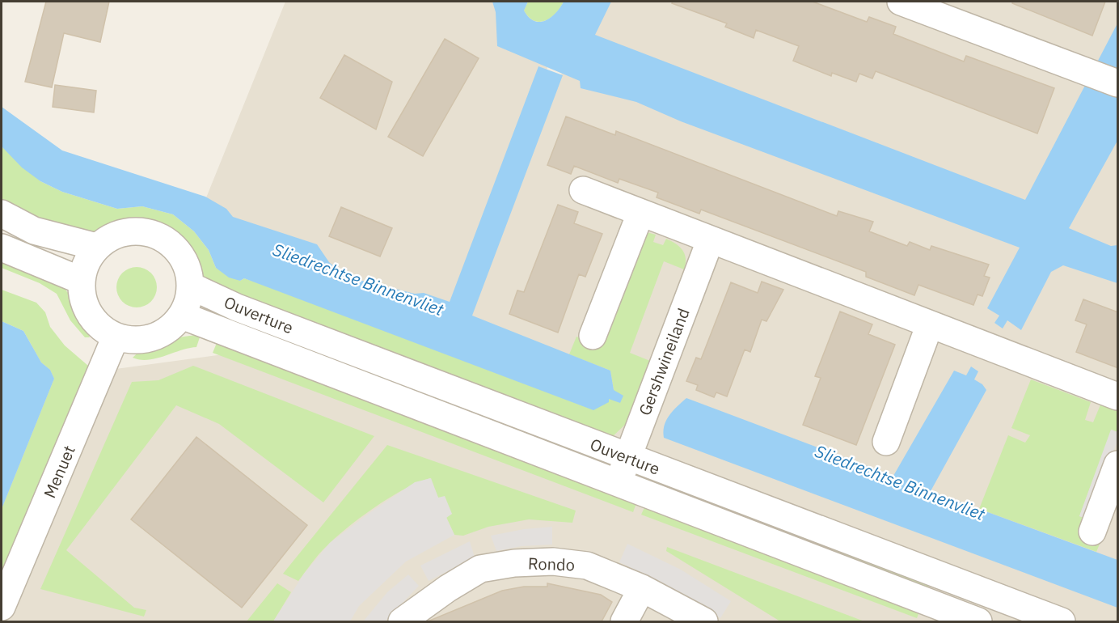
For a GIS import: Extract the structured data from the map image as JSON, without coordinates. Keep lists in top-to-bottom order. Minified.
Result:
{"streets":{"street":["Ouverture","Gershwineiland","Menuet","Rondo"]},"crossings":[["Ouverture","Gershwineiland"],["Ouverture","Menuet"]],"water":["Sliedrechtse Binnenvliet"]}
